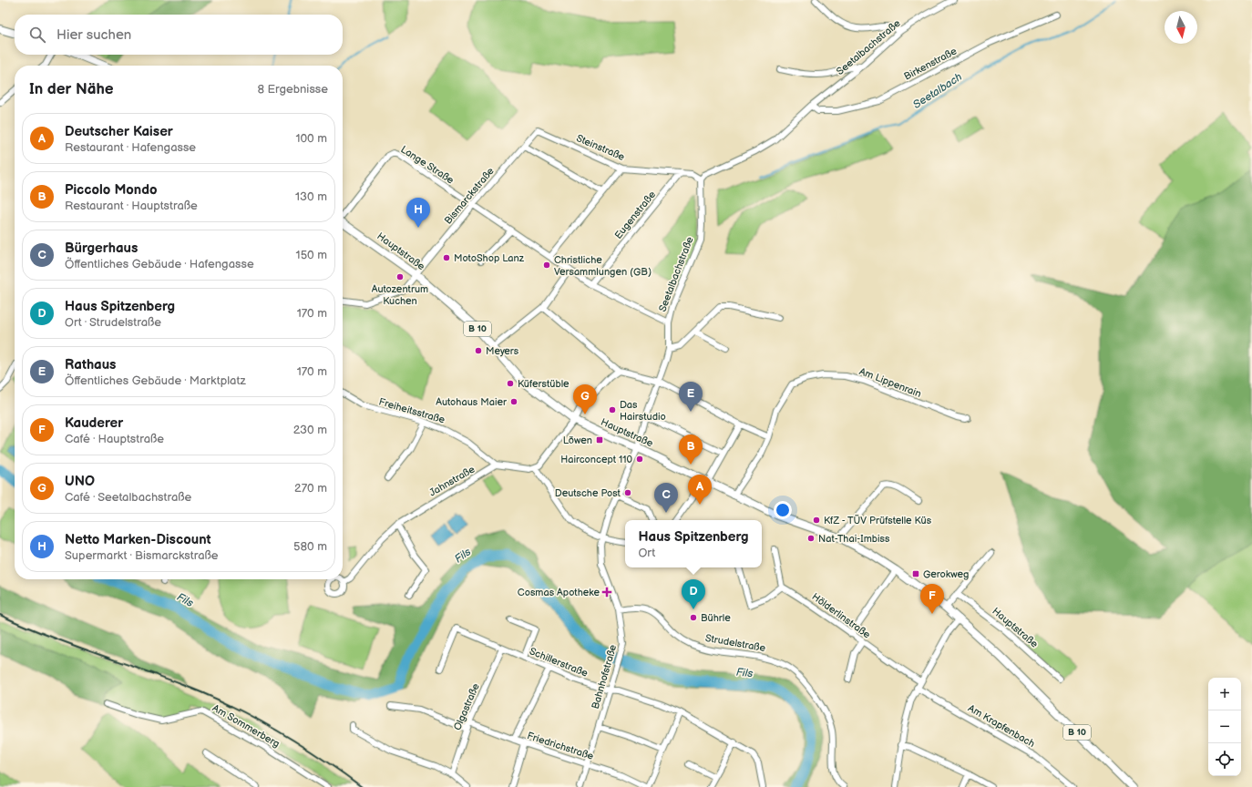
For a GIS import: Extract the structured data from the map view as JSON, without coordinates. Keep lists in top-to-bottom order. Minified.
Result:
{"streets":{"main road":["Hauptstraße","B 10"],"street":["Seetalbachstraße","Birkenstraße","Steinstraße","Lange Straße","Bismarckstraße","Eugenstraße","Am Lippenrain","Freiheitsstraße","Jahnstraße","Hölderlinstraße","Strudelstraße","Schillerstraße","Bahnhofstraße","Olgastraße","Am Sommerberg","Am Krapfenbach","Friedrichstraße"]},"crossings":[["Seetalbachstraße","Birkenstraße"],["Seetalbachstraße","Steinstraße"],["Seetalbachstraße","Lange Straße"],["Seetalbachstraße","Bahnhofstraße"],["Steinstraße","Bismarckstraße"],["Steinstraße","Eugenstraße"],["Lange Straße","Bismarckstraße"],["Lange Straße","Eugenstraße"],["Bismarckstraße","Hauptstraße"],["Hauptstraße","Bahnhofstraße"],["Freiheitsstraße","Jahnstraße"],["Strudelstraße","Bahnhofstraße"],["Schillerstraße","Bahnhofstraße"],["Schillerstraße","Olgastraße"],["Bahnhofstraße","Friedrichstraße"],["Olgastraße","Friedrichstraße"]],"water":["Seetalbach","Fils"],"places":{"other":["MotoShop Lanz","Christliche Versammlungen (GB)","Autozentrum Kuchen","Meyers","Küferstüble","Autohaus Maier","Das Hairstudio","Hairconcept 110","Deutsche Post","KfZ - TÜV Prüfstelle Küs","Nat-Thai-Imbiss","Bührle"],"transit":["Löwen","Gerokweg"],"health":["Cosmas Apotheke"]},"north":"bottom","page":{"search":"Hier suchen","heading":["In der Nähe","8 Ergebnisse"],"list":[{"mark":"A","name":"Deutscher Kaiser","note":"Restaurant · Hafengasse","value":"100 m"},{"mark":"B","name":"Piccolo Mondo","note":"Restaurant · Hauptstraße","value":"130 m"},{"mark":"C","name":"Bürgerhaus","note":"Öffentliches Gebäude · Hafengasse","value":"150 m"},{"mark":"D","name":"Haus Spitzenberg","note":"Ort · Strudelstraße","value":"170 m"},{"mark":"E","name":"Rathaus","note":"Öffentliches Gebäude · Marktplatz","value":"170 m"},{"mark":"F","name":"Kauderer","note":"Café · Hauptstraße","value":"230 m"},{"mark":"G","name":"UNO","note":"Café · Seetalbachstraße","value":"270 m"},{"mark":"H","name":"Netto Marken-Discount","note":"Supermarkt · Bismarckstraße","value":"580 m"}],"pins":["H","E","G","B","A","C","D","F"],"popup":["Haus Spitzenberg","Ort"],"map_buttons":["+","−"]}}
